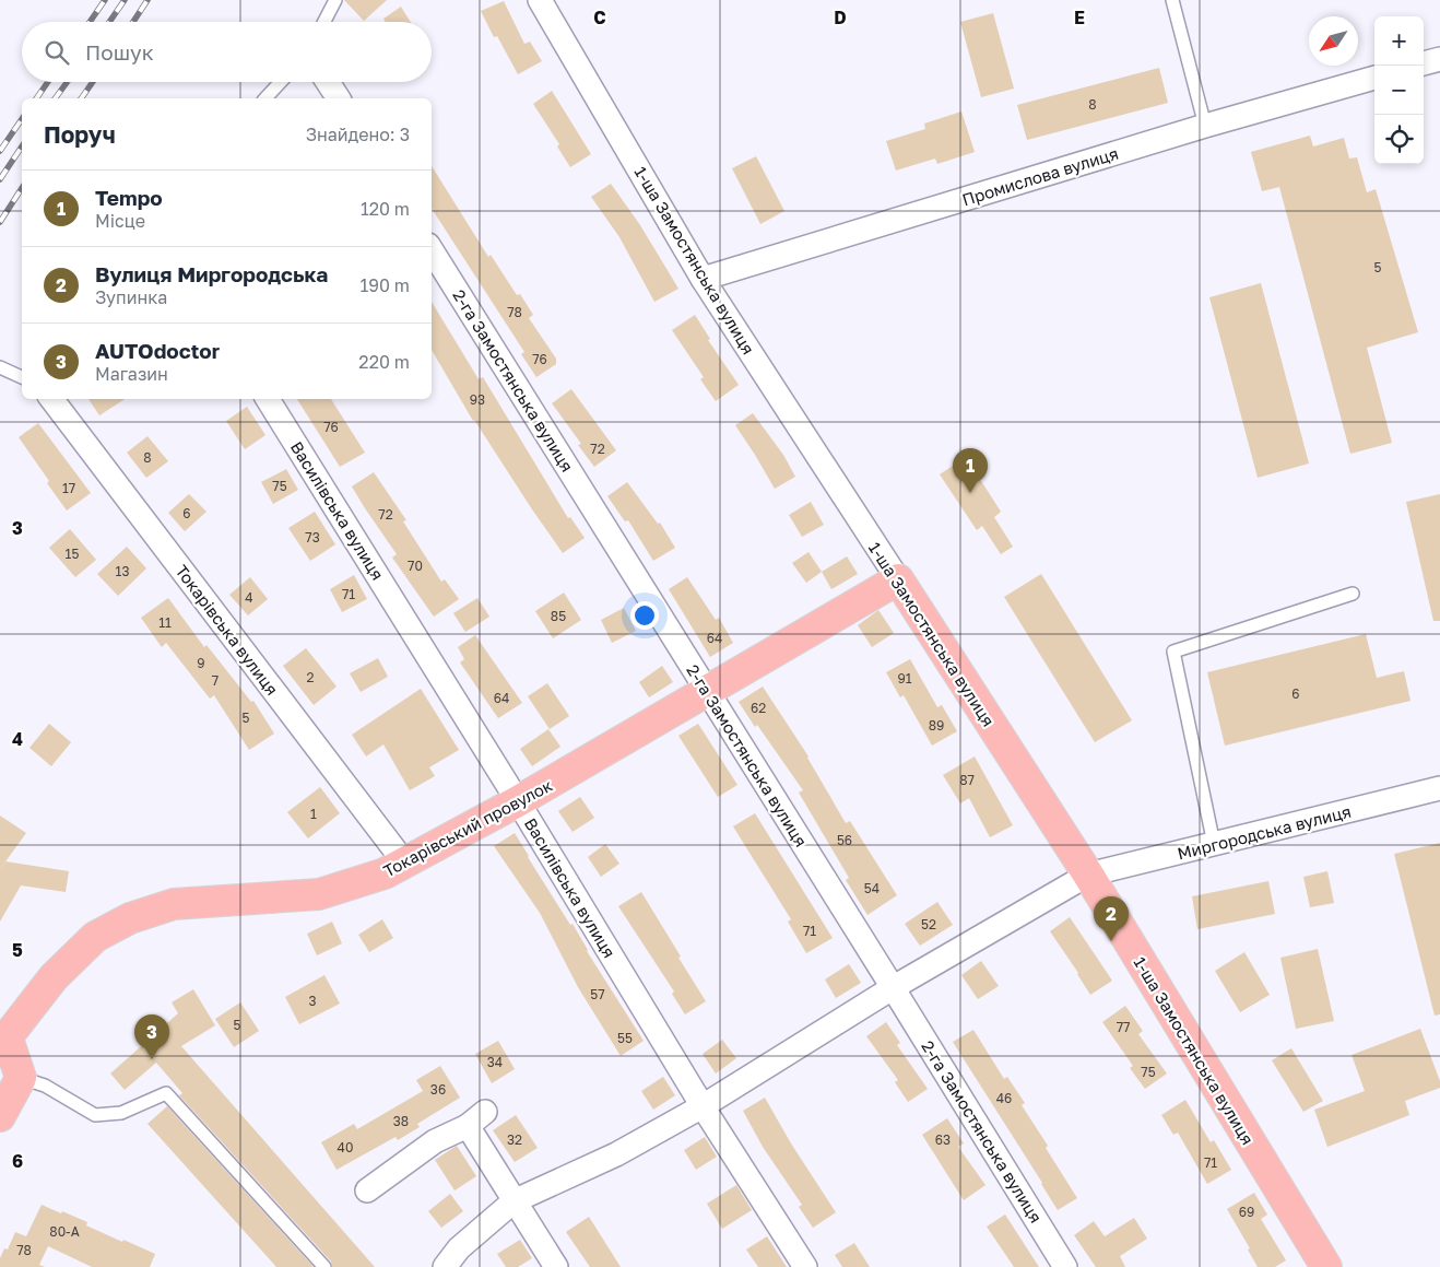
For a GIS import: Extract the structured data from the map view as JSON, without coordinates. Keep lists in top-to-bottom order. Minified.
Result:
{"streets":{"main road":["1-ша Замостянська вулиця","Токарівський провулок"],"street":["Промислова вулиця","2-га Замостянська вулиця","Василівська вулиця","Токарівська вулиця","Миргородська вулиця"]},"crossings":[["Промислова вулиця","1-ша Замостянська вулиця"],["1-ша Замостянська вулиця","Токарівський провулок"],["1-ша Замостянська вулиця","Миргородська вулиця"],["2-га Замостянська вулиця","Токарівський провулок"],["2-га Замостянська вулиця","Миргородська вулиця"],["Василівська вулиця","Токарівський провулок"],["Василівська вулиця","Миргородська вулиця"],["Токарівська вулиця","Токарівський провулок"]],"house_numbers":["8","5","78","76","93","76","72","8","75","17","6","72","73","15","70","13","71","4","85","11","64","9","2","91","7","6","64","62","5","89","87","1","56","54","52","71","57","3","5","77","55","34","75","36","46","38","32","63","40","71","69","80-А","78"],"north":"bottom left","page":{"map_buttons":["+","−"],"search":"Пошук","heading":["Поруч","Знайдено: 3"],"list":[{"mark":"1","name":"Tempo","note":"Місце","value":"120 m"},{"mark":"2","name":"Вулиця Миргородська","note":"Зупинка","value":"190 m"},{"mark":"3","name":"AUTOdoctor","note":"Магазин","value":"220 m"}],"pins":["1","2","3"]},"grid":{"columns":["C","D","E"],"rows":["3","4","5","6"]}}
